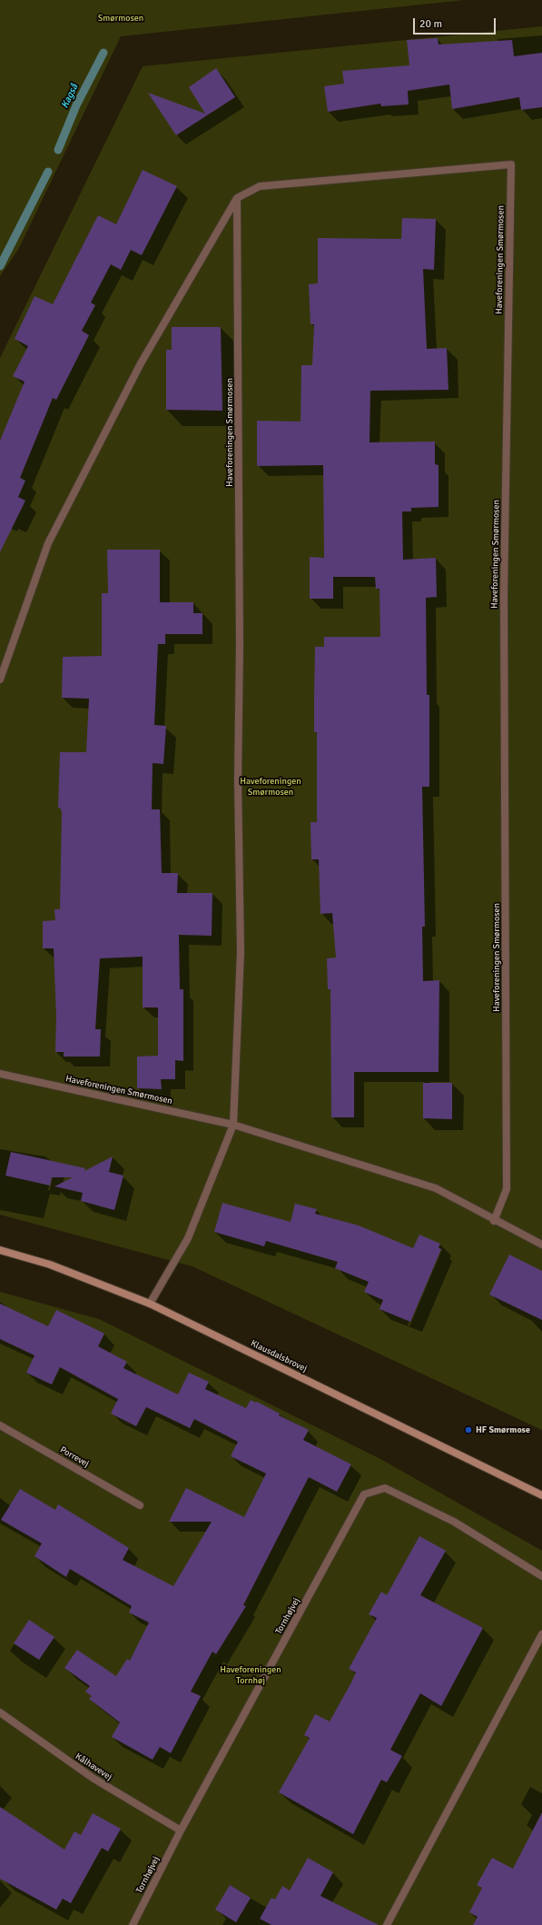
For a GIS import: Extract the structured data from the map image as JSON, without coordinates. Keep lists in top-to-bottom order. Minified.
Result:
{"streets":{"street":["Klausdalsbrovej"],"lane":["Haveforeningen Smørmosen","Porrevej","Tornhøjvej","Kålhavevej"]},"crossings":[["Haveforeningen Smørmosen","Klausdalsbrovej"],["Tornhøjvej","Kålhavevej"]],"water":["Kagså"],"parks":["Smørmosen","Haveforeningen Smørmosen","Haveforeningen Tornhøj"],"places":["HF Smørmose"],"scale_bar":"20 m"}
